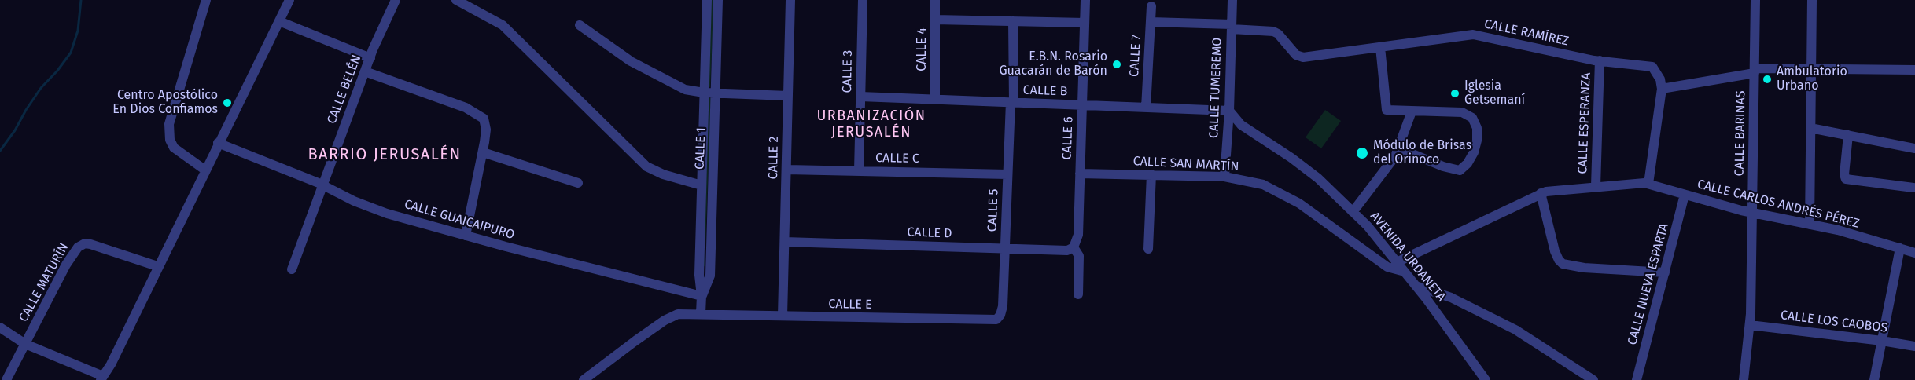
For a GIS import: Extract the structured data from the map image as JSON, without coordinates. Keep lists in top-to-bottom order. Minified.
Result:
{"streets":{"street":["CALLE RAMÍREZ","CALLE 4","CALLE 7","CALLE 3","CALLE TUMEREMO","CALLE BELÉN","CALLE B","CALLE ESPERANZA","CALLE BARINAS","CALLE 6","CALLE 1","CALLE 2","CALLE C","CALLE SAN MARTÍN","CALLE CARLOS ANDRÉS PÉREZ","CALLE 5","CALLE GUAICAIPURO","CALLE D","AVENIDA URDANETA","CALLE MATURÍN","CALLE NUEVA ESPARTA","CALLE E","CALLE LOS CAOBOS"]},"crossings":[["CALLE RAMÍREZ","CALLE 7"],["CALLE RAMÍREZ","CALLE TUMEREMO"],["CALLE RAMÍREZ","CALLE ESPERANZA"],["CALLE 4","CALLE B"],["CALLE 7","CALLE B"],["CALLE 3","CALLE B"],["CALLE 3","CALLE C"],["CALLE TUMEREMO","CALLE B"],["CALLE TUMEREMO","CALLE SAN MARTÍN"],["CALLE TUMEREMO","AVENIDA URDANETA"],["CALLE BELÉN","CALLE GUAICAIPURO"],["CALLE B","CALLE 6"],["CALLE B","CALLE 5"],["CALLE B","AVENIDA URDANETA"],["CALLE ESPERANZA","CALLE CARLOS ANDRÉS PÉREZ"],["CALLE BARINAS","CALLE CARLOS ANDRÉS PÉREZ"],["CALLE BARINAS","CALLE LOS CAOBOS"],["CALLE 6","CALLE SAN MARTÍN"],["CALLE 6","CALLE D"],["CALLE 1","CALLE GUAICAIPURO"],["CALLE 1","CALLE E"],["CALLE 2","CALLE C"],["CALLE 2","CALLE D"],["CALLE 2","CALLE E"],["CALLE C","CALLE 5"],["CALLE SAN MARTÍN","AVENIDA URDANETA"],["CALLE CARLOS ANDRÉS PÉREZ","AVENIDA URDANETA"],["CALLE CARLOS ANDRÉS PÉREZ","CALLE NUEVA ESPARTA"],["CALLE 5","CALLE D"],["CALLE 5","CALLE E"]],"districts":["URBANIZACIÓN JERUSALÉN","BARRIO JERUSALÉN"],"places":["E.B.N. Rosario Guacarán de Barón","Ambulatorio Urbano","Iglesia Getsemaní","Centro Apostólico En Dios Confiamos","Módulo de Brisas del Orinoco"]}
